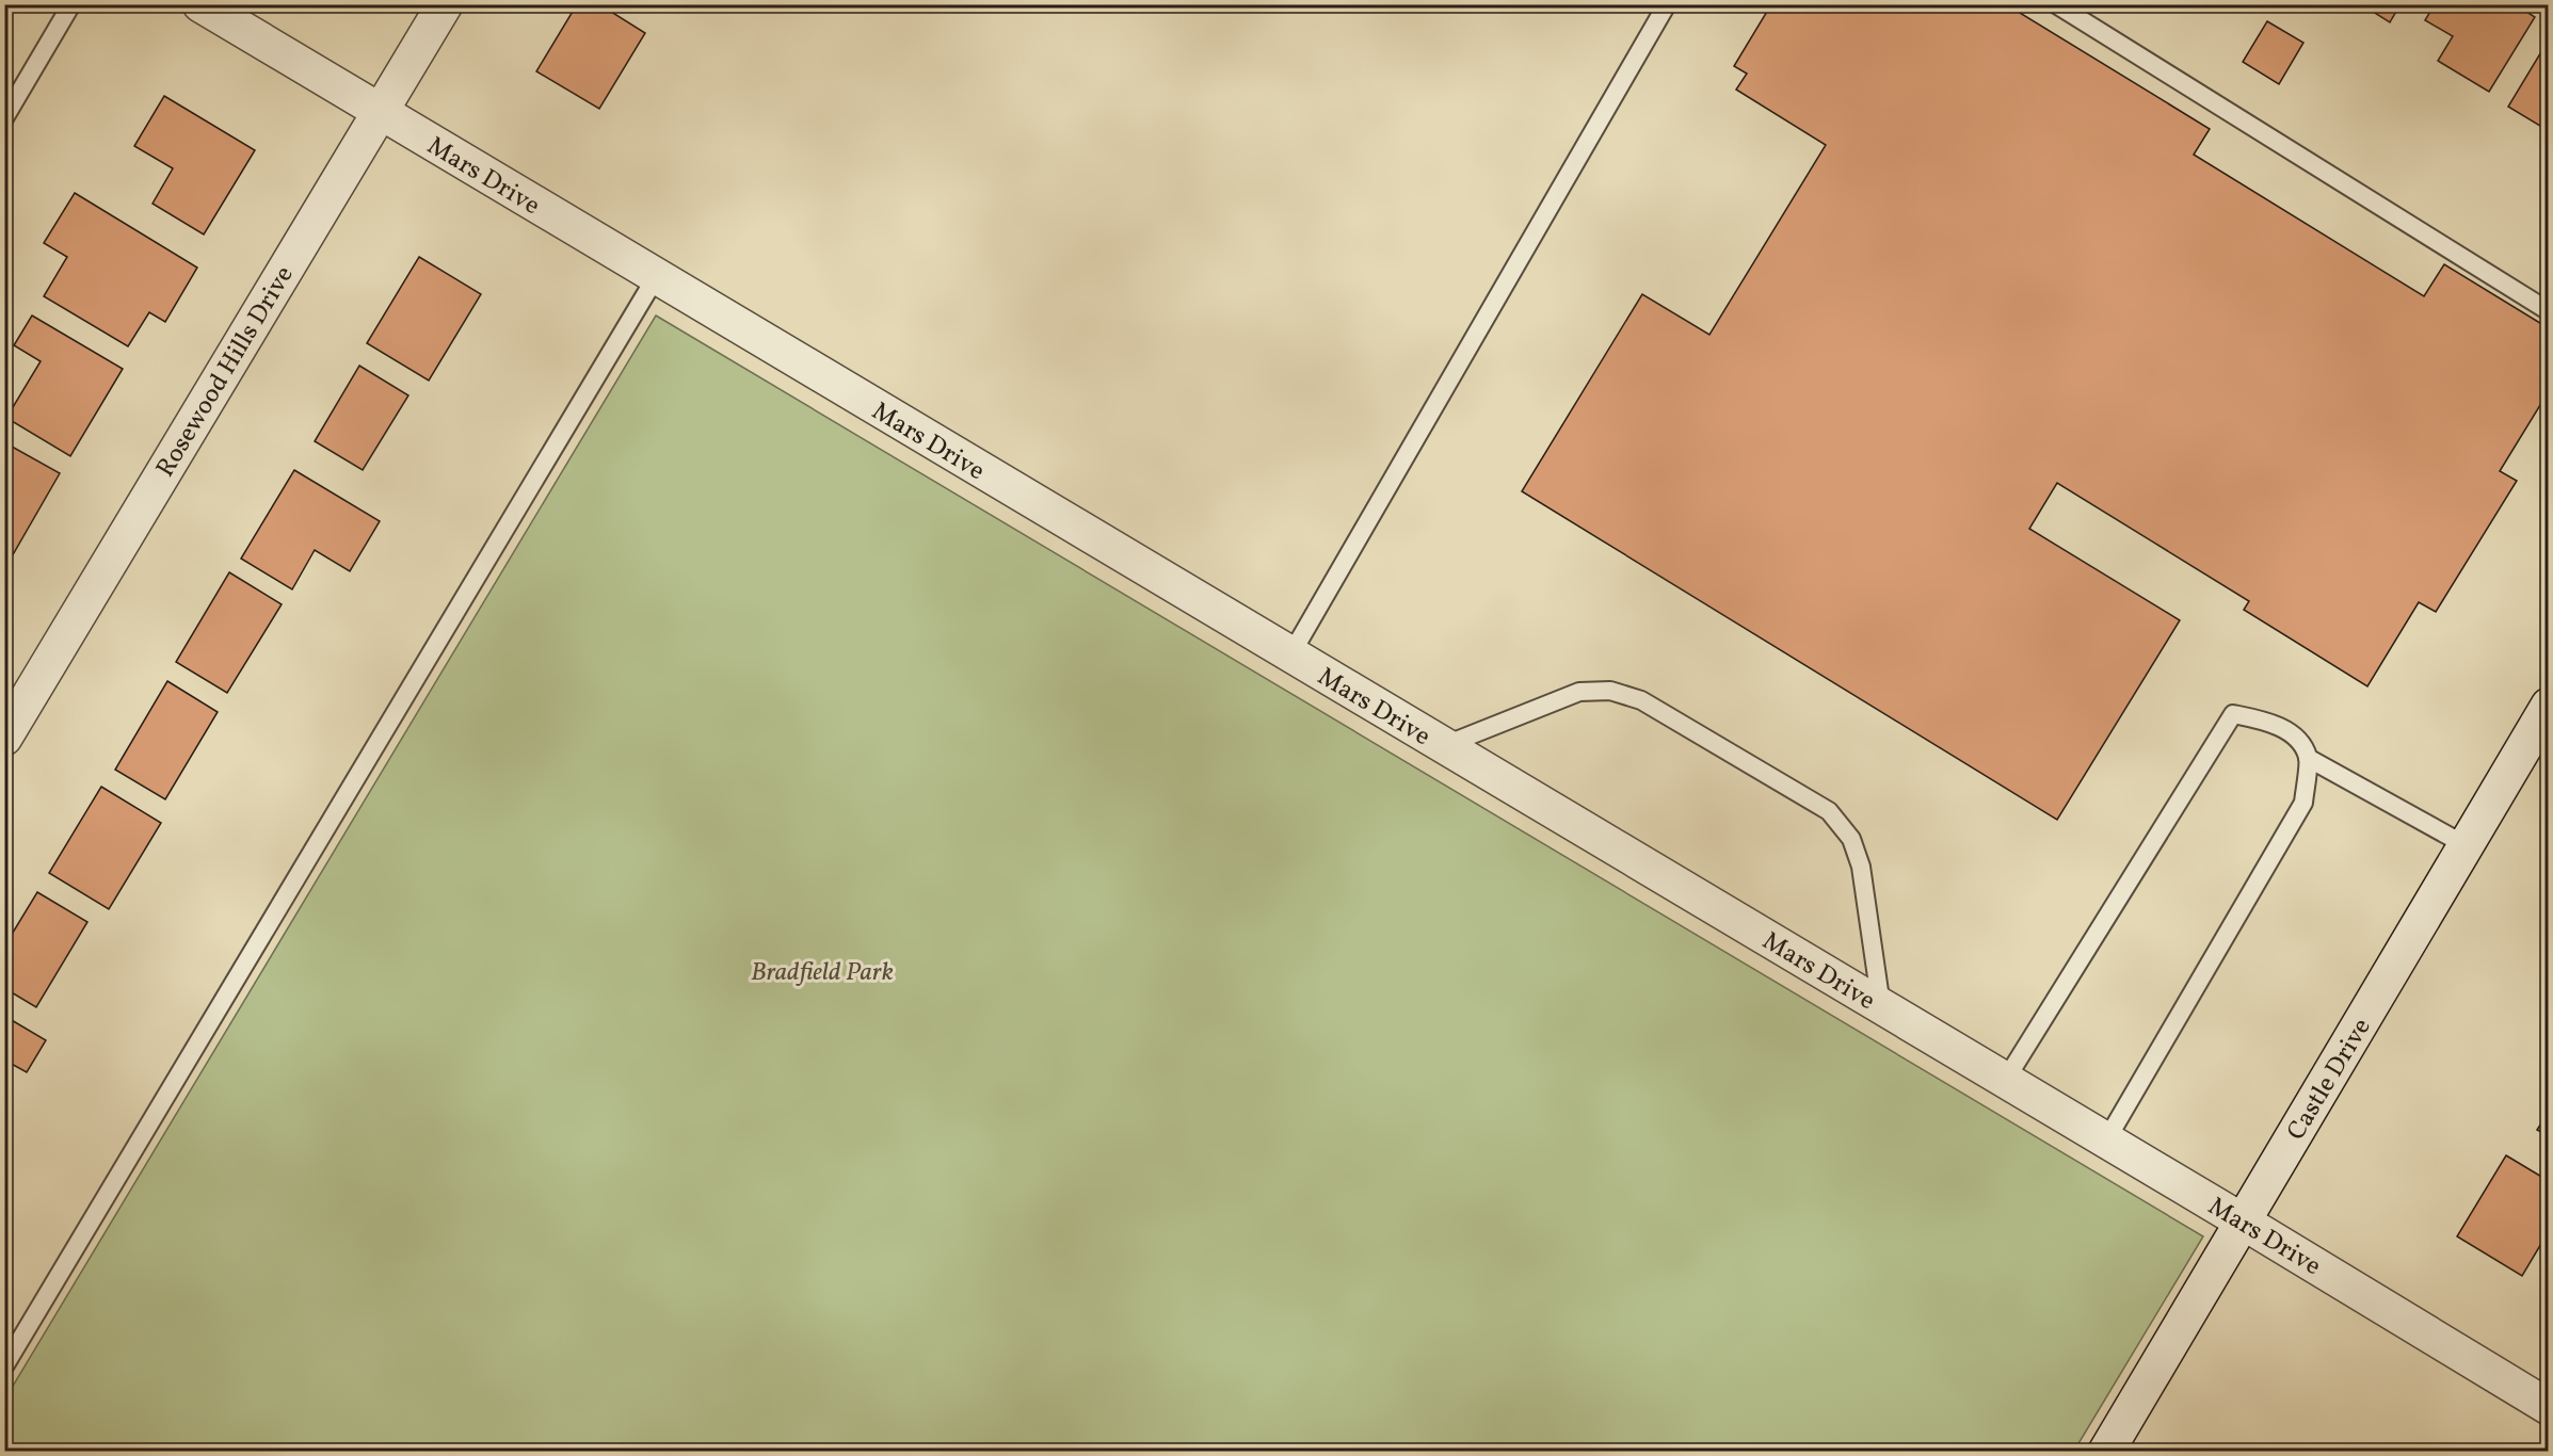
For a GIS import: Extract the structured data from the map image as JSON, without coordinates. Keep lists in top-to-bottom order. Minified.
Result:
{"streets":{"street":["Mars Drive","Rosewood Hills Drive","Castle Drive"]},"crossings":[["Mars Drive","Rosewood Hills Drive"],["Mars Drive","Castle Drive"]],"parks":["Bradfield Park"]}
